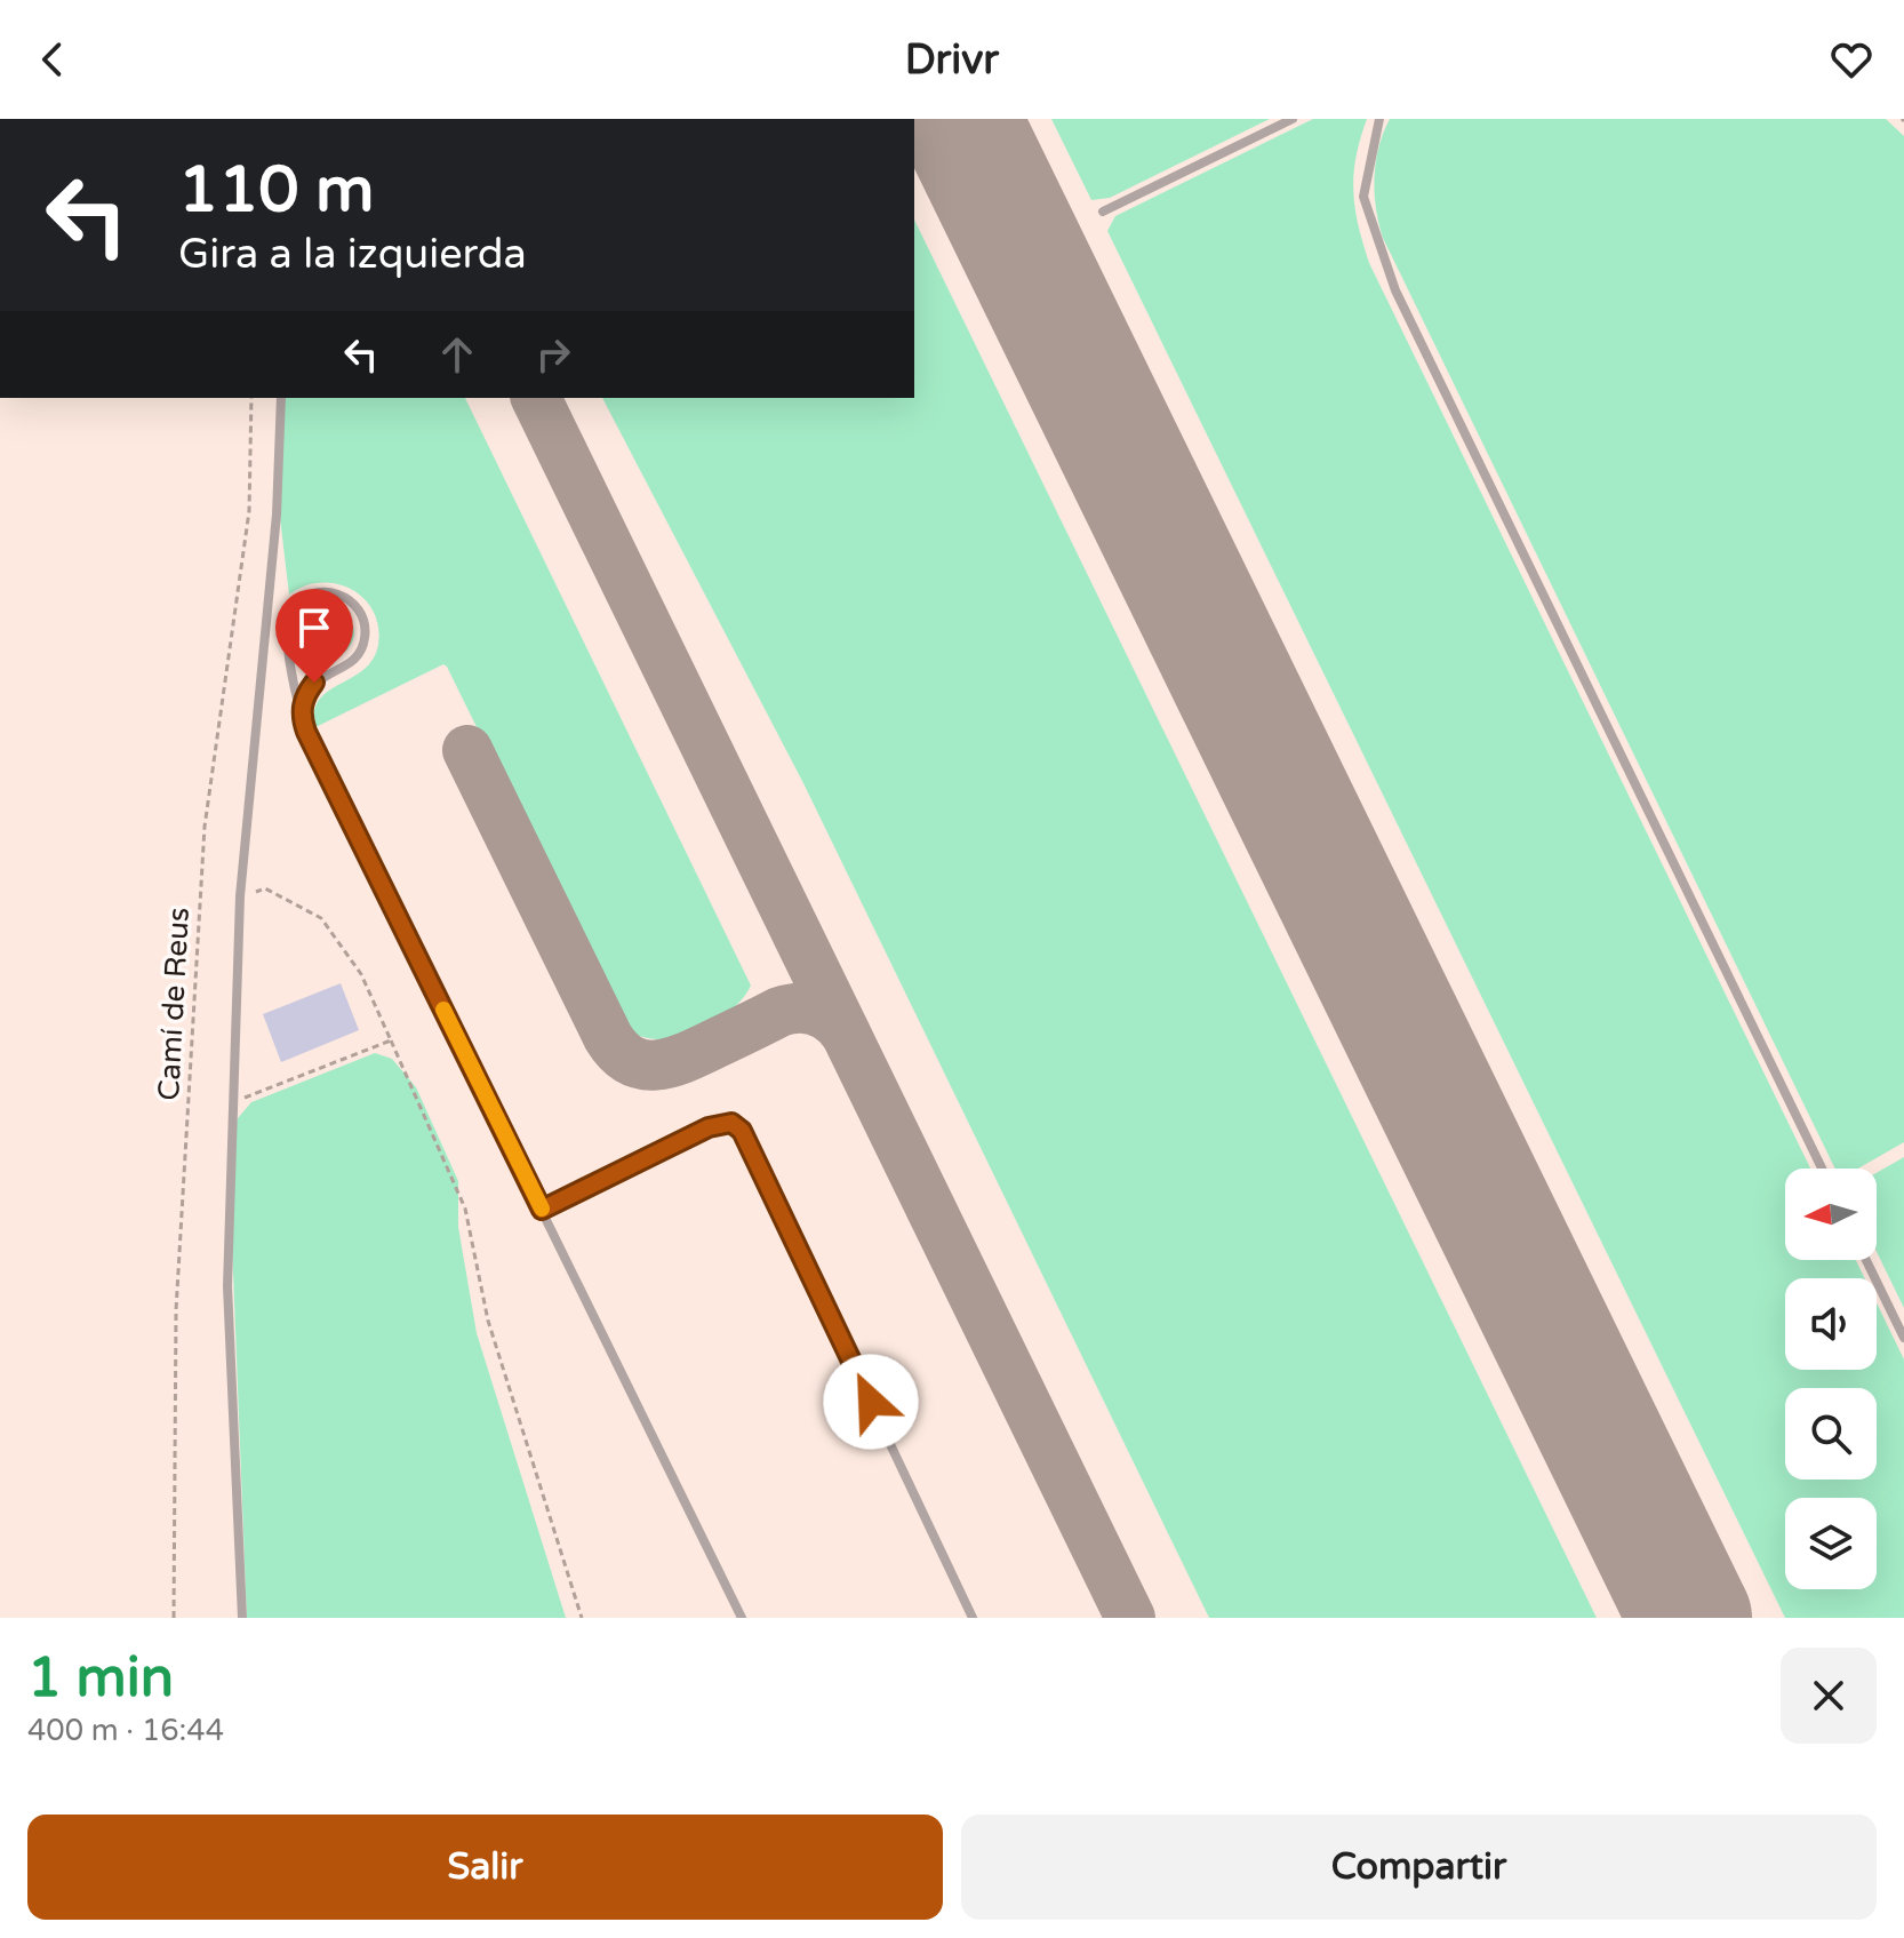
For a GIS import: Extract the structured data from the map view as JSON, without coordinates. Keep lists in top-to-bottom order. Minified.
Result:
{"streets":{"path":["Camí de Reus"]},"north":"left","page":{"header":"Drivr","turn":["110 m","Gira a la izquierda"],"heading":["1 min","400 m · 16:44"],"buttons":["Salir","Compartir"]}}
